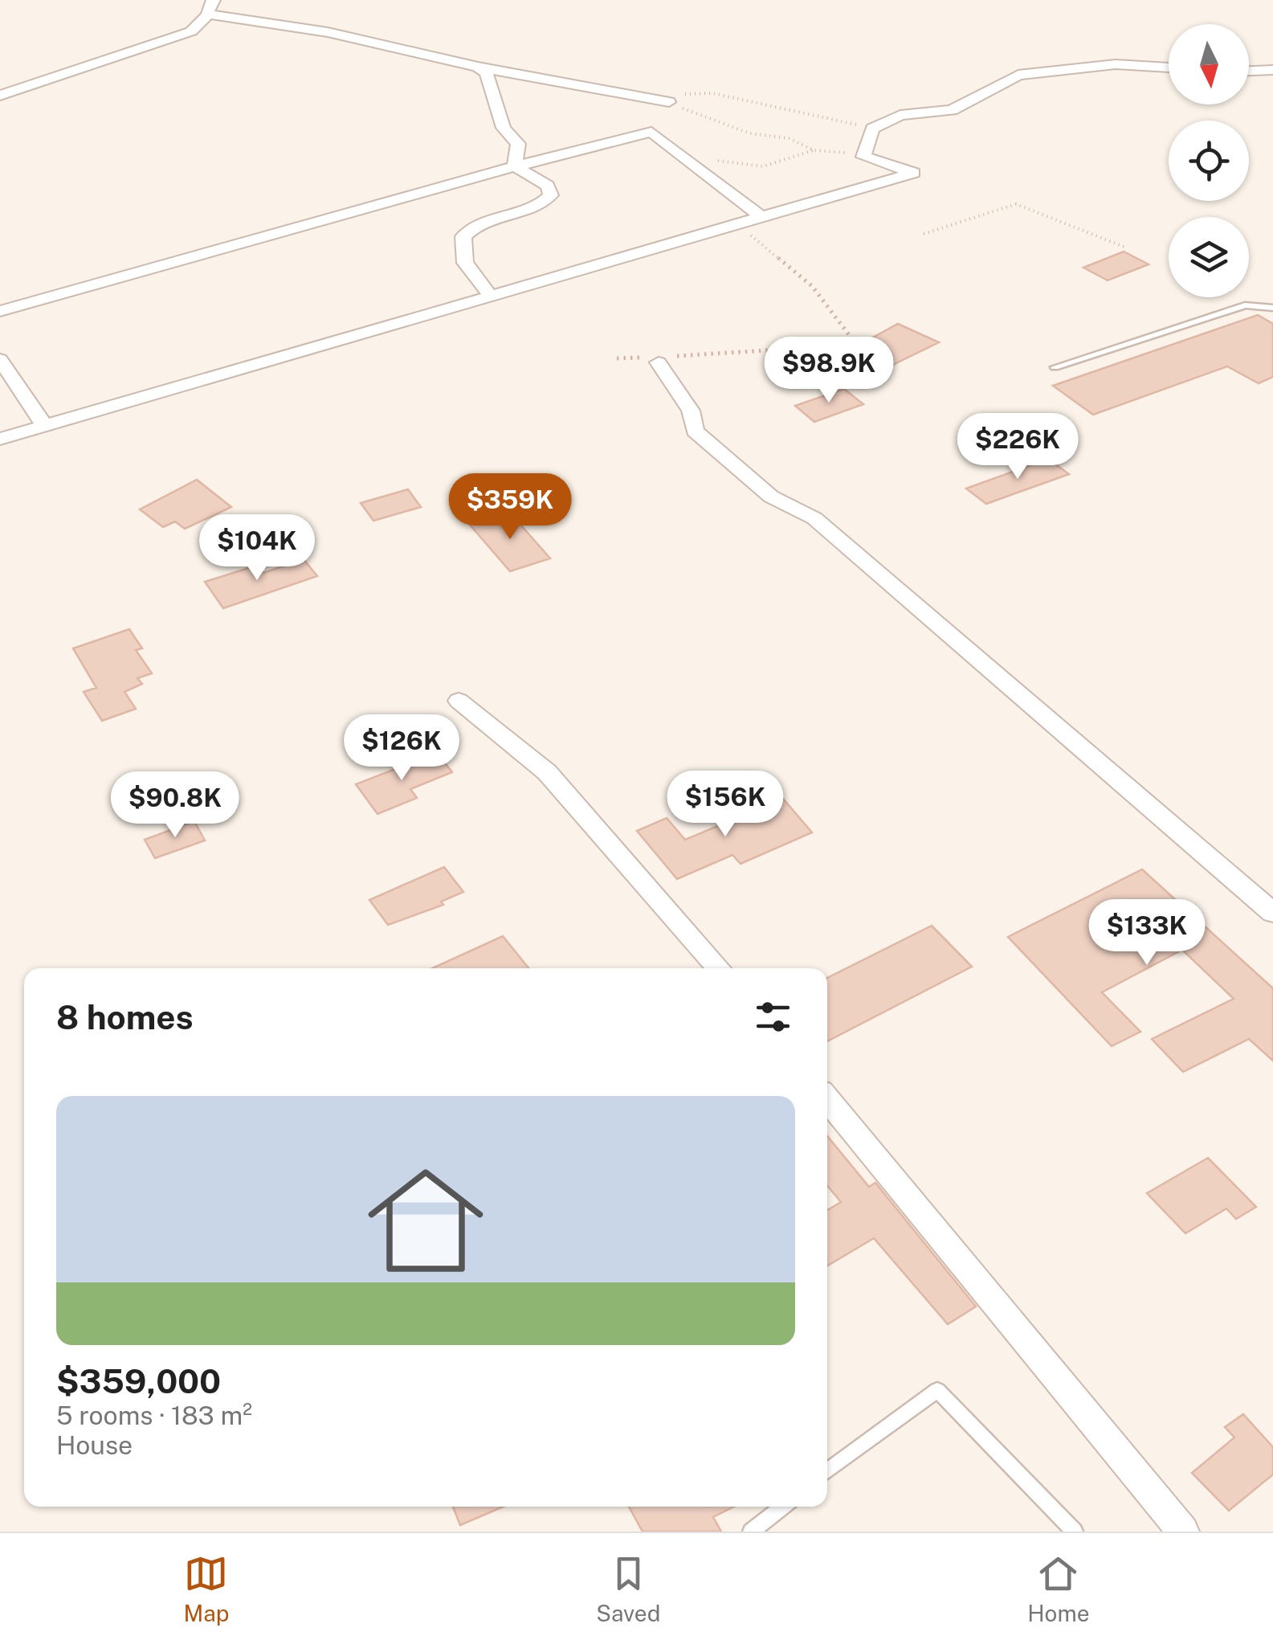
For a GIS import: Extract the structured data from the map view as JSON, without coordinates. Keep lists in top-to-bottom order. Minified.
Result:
{"north":"bottom","page":{"price":["$98.9K","$226K","$359K","$104K","$126K","$156K","$90.8K","$133K"],"heading":"8 homes","list":[{"name":"$359,000","note":"5 rooms · 183 m² · House"}],"tabs":["Map","Saved","Home"]}}
